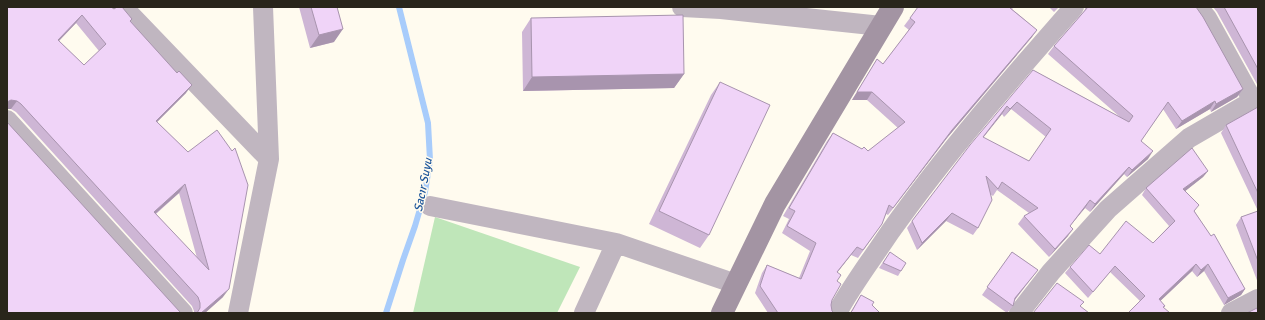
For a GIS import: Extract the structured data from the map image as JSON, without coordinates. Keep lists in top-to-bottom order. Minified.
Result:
{"water":["Sacır Suyu"]}
